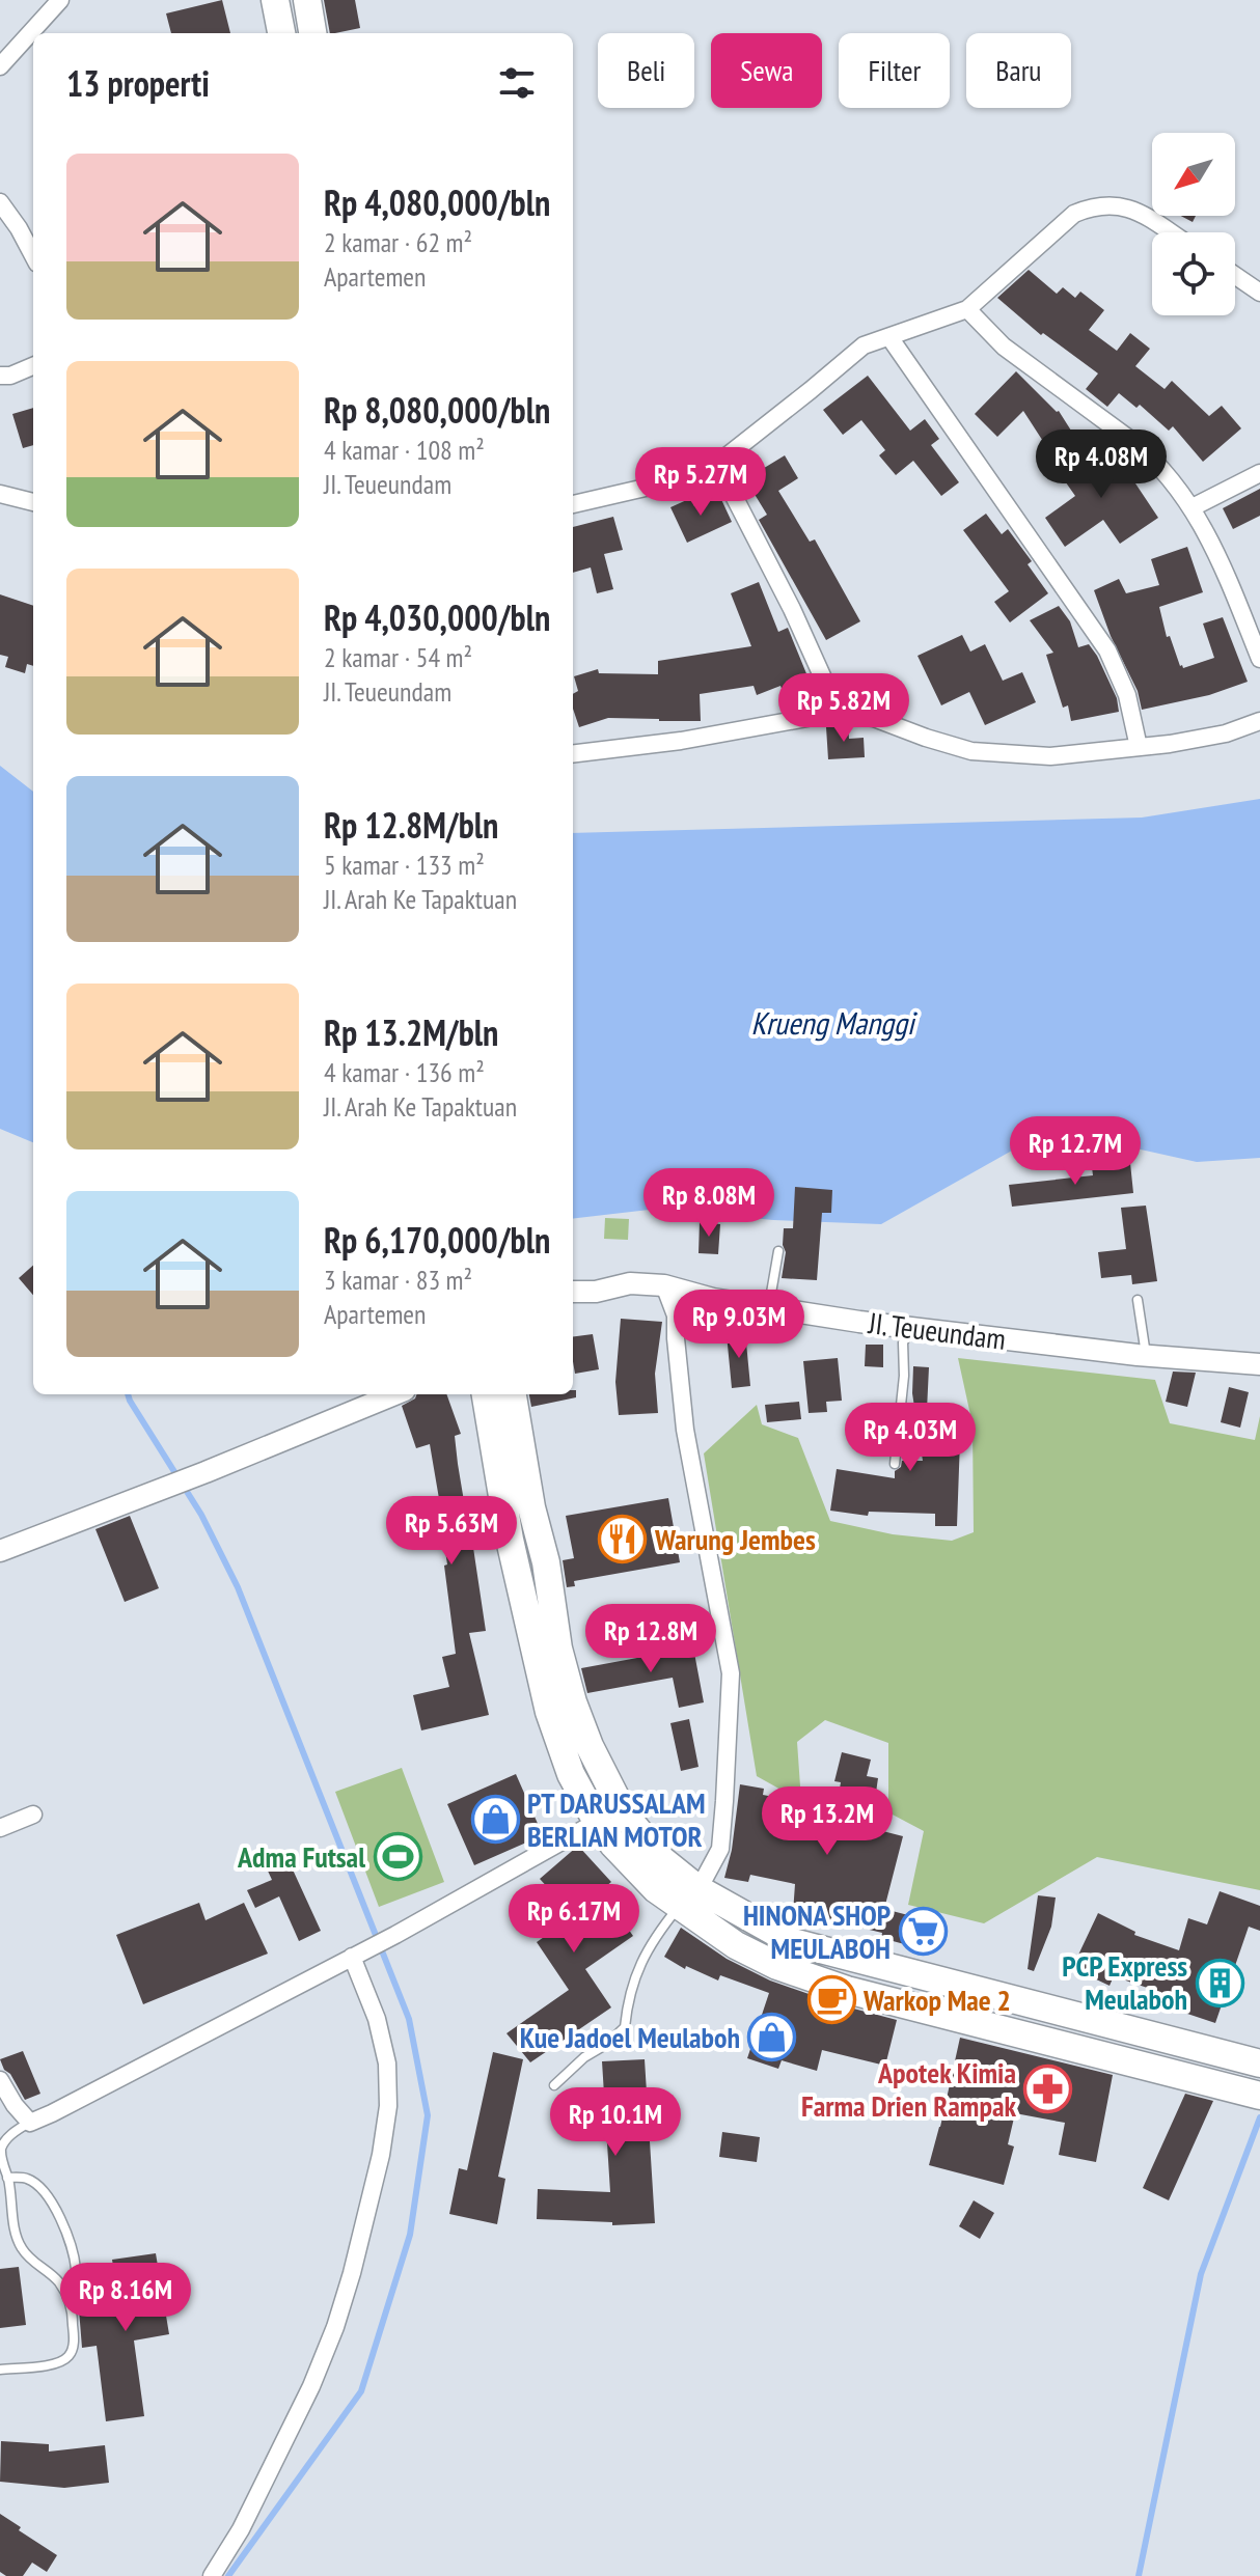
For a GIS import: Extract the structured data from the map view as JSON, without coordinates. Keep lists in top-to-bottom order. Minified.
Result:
{"streets":{"street":["JI. Teueundam"]},"water":["Krueng Manggi"],"places":{"restaurant":["Warung Jembes"],"shop":["PT DARUSSALAM BERLIAN MOTOR","Kue Jadoel Meulaboh"],"sports":["Adma Futsal"],"supermarket":["HINONA SHOP MEULABOH"],"building":["PCP Express Meulaboh"],"cafe":["Warkop Mae 2"],"pharmacy":["Apotek Kimia Farma Drien Rampak"]},"north":"bottom left","page":{"chip":["Beli","Sewa","Filter","Baru"],"heading":"13 properti","list":[{"name":"Rp 4,080,000/bln","note":"2 kamar · 62 m² · Apartemen"},{"name":"Rp 8,080,000/bln","note":"4 kamar · 108 m² · JI. Teueundam"},{"name":"Rp 4,030,000/bln","note":"2 kamar · 54 m² · JI. Teueundam"},{"name":"Rp 12.8M/bln","note":"5 kamar · 133 m² · JI. Arah Ke Tapaktuan"},{"name":"Rp 13.2M/bln","note":"4 kamar · 136 m² · JI. Arah Ke Tapaktuan"},{"name":"Rp 6,170,000/bln","note":"3 kamar · 83 m² · Apartemen"}],"price":["Rp 4.08M","Rp 5.27M","Rp 5.82M","Rp 12.7M","Rp 8.08M","Rp 9.03M","Rp 4.03M","Rp 5.63M","Rp 12.8M","Rp 13.2M","Rp 6.17M","Rp 10.1M","Rp 8.16M"]}}
